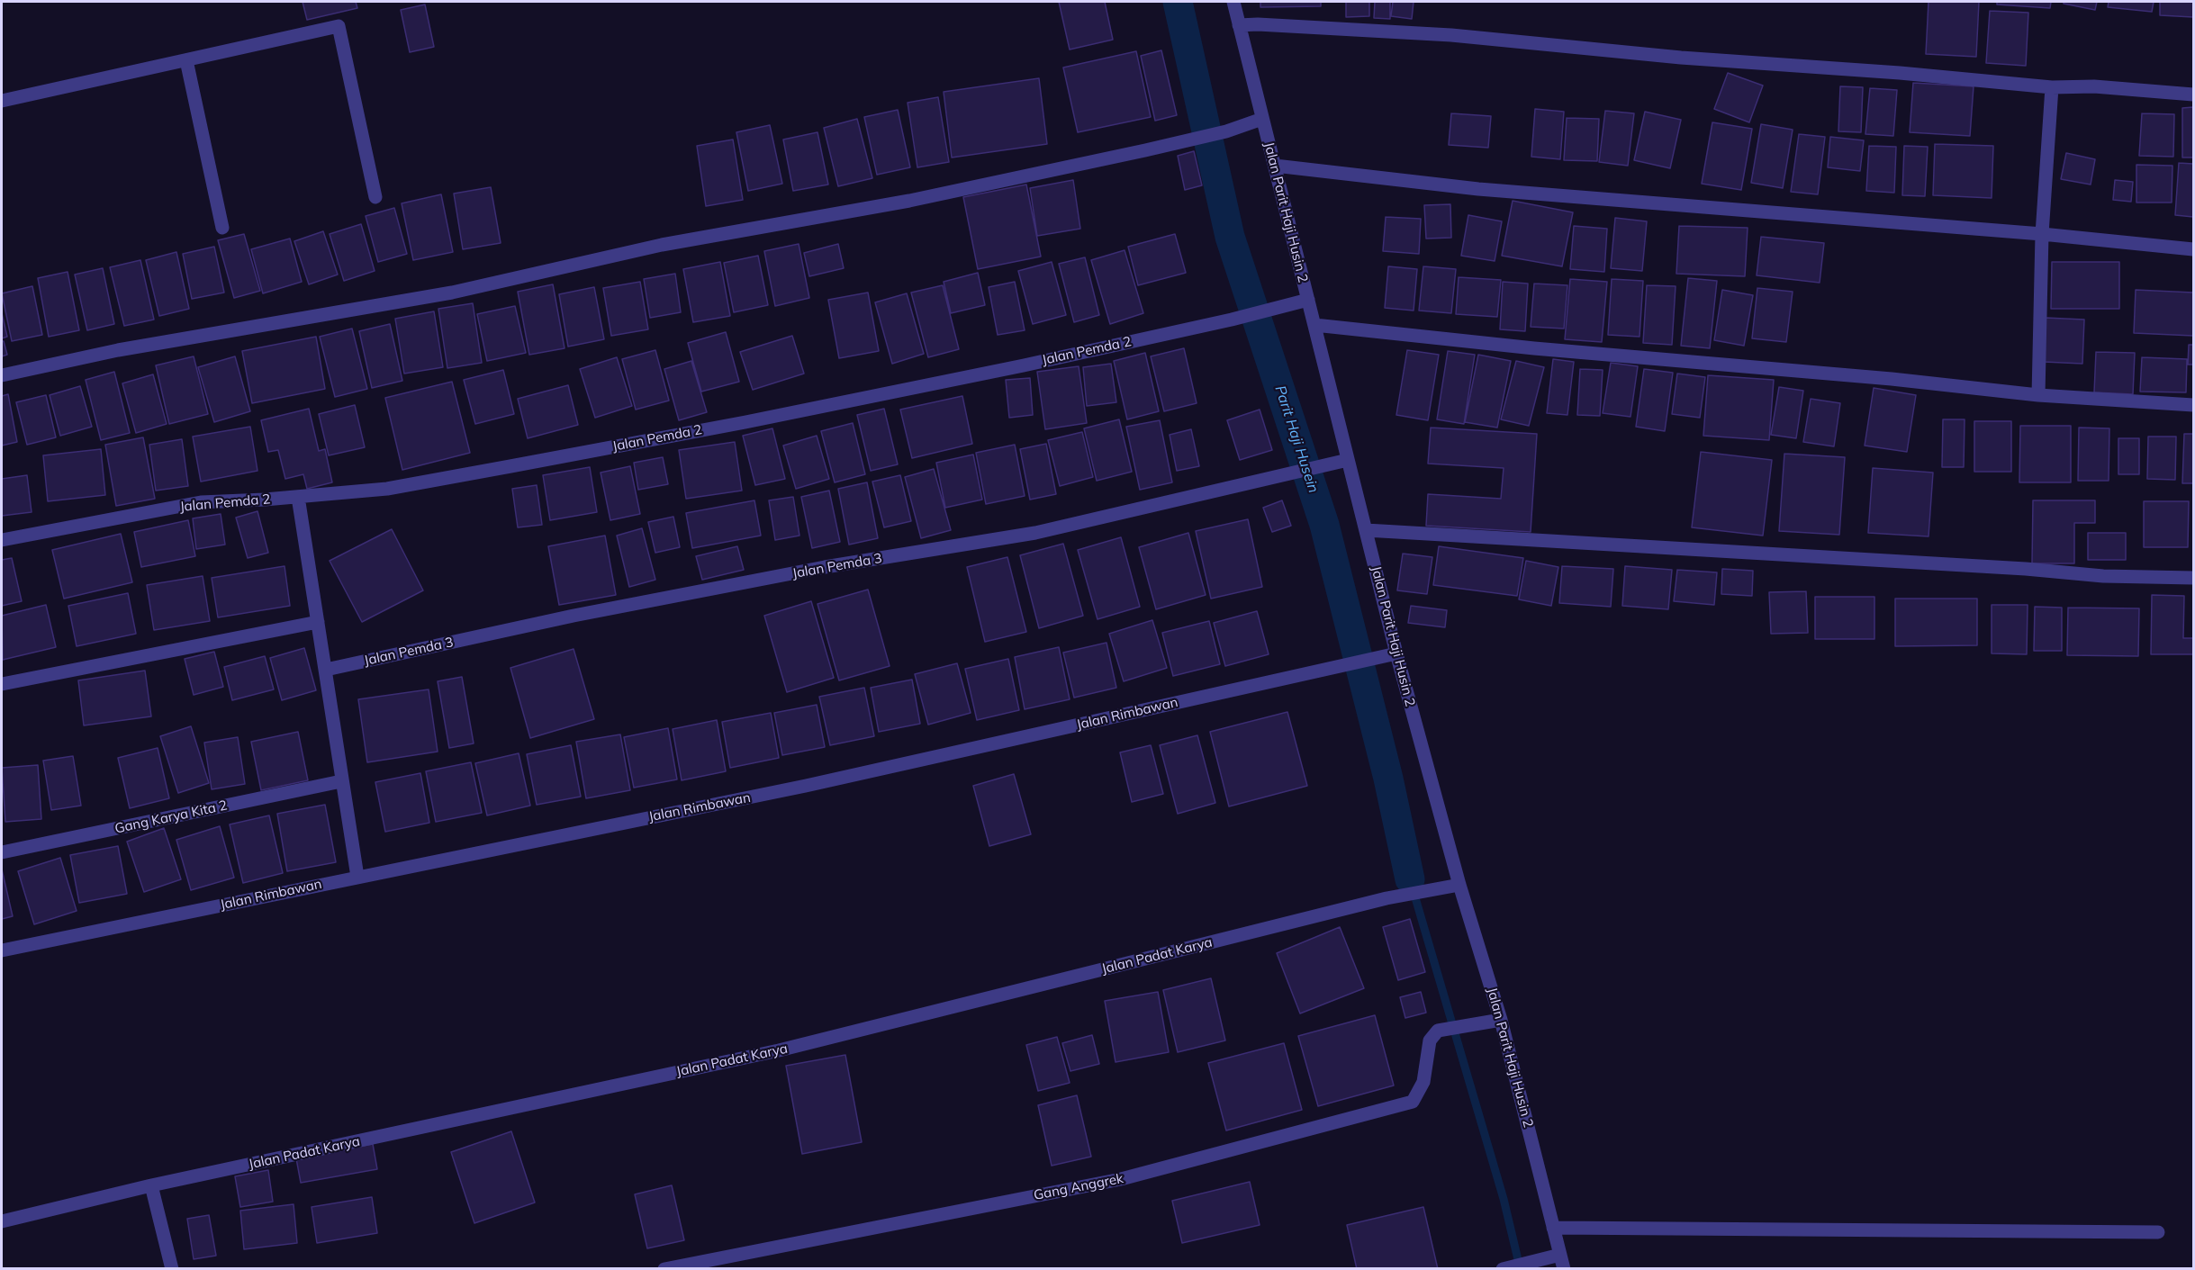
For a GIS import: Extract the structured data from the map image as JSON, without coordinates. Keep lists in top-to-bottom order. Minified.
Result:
{"streets":{"street":["Jalan Parit Haji Husin 2","Jalan Pemda 2","Jalan Pemda 3","Jalan Rimbawan","Gang Karya Kita 2","Jalan Padat Karya","Gang Anggrek"]},"crossings":[["Jalan Parit Haji Husin 2","Jalan Pemda 2"],["Jalan Parit Haji Husin 2","Jalan Pemda 3"],["Jalan Parit Haji Husin 2","Jalan Rimbawan"],["Jalan Parit Haji Husin 2","Jalan Padat Karya"],["Jalan Parit Haji Husin 2","Gang Anggrek"]],"water":["Parit Haji Husein"]}
